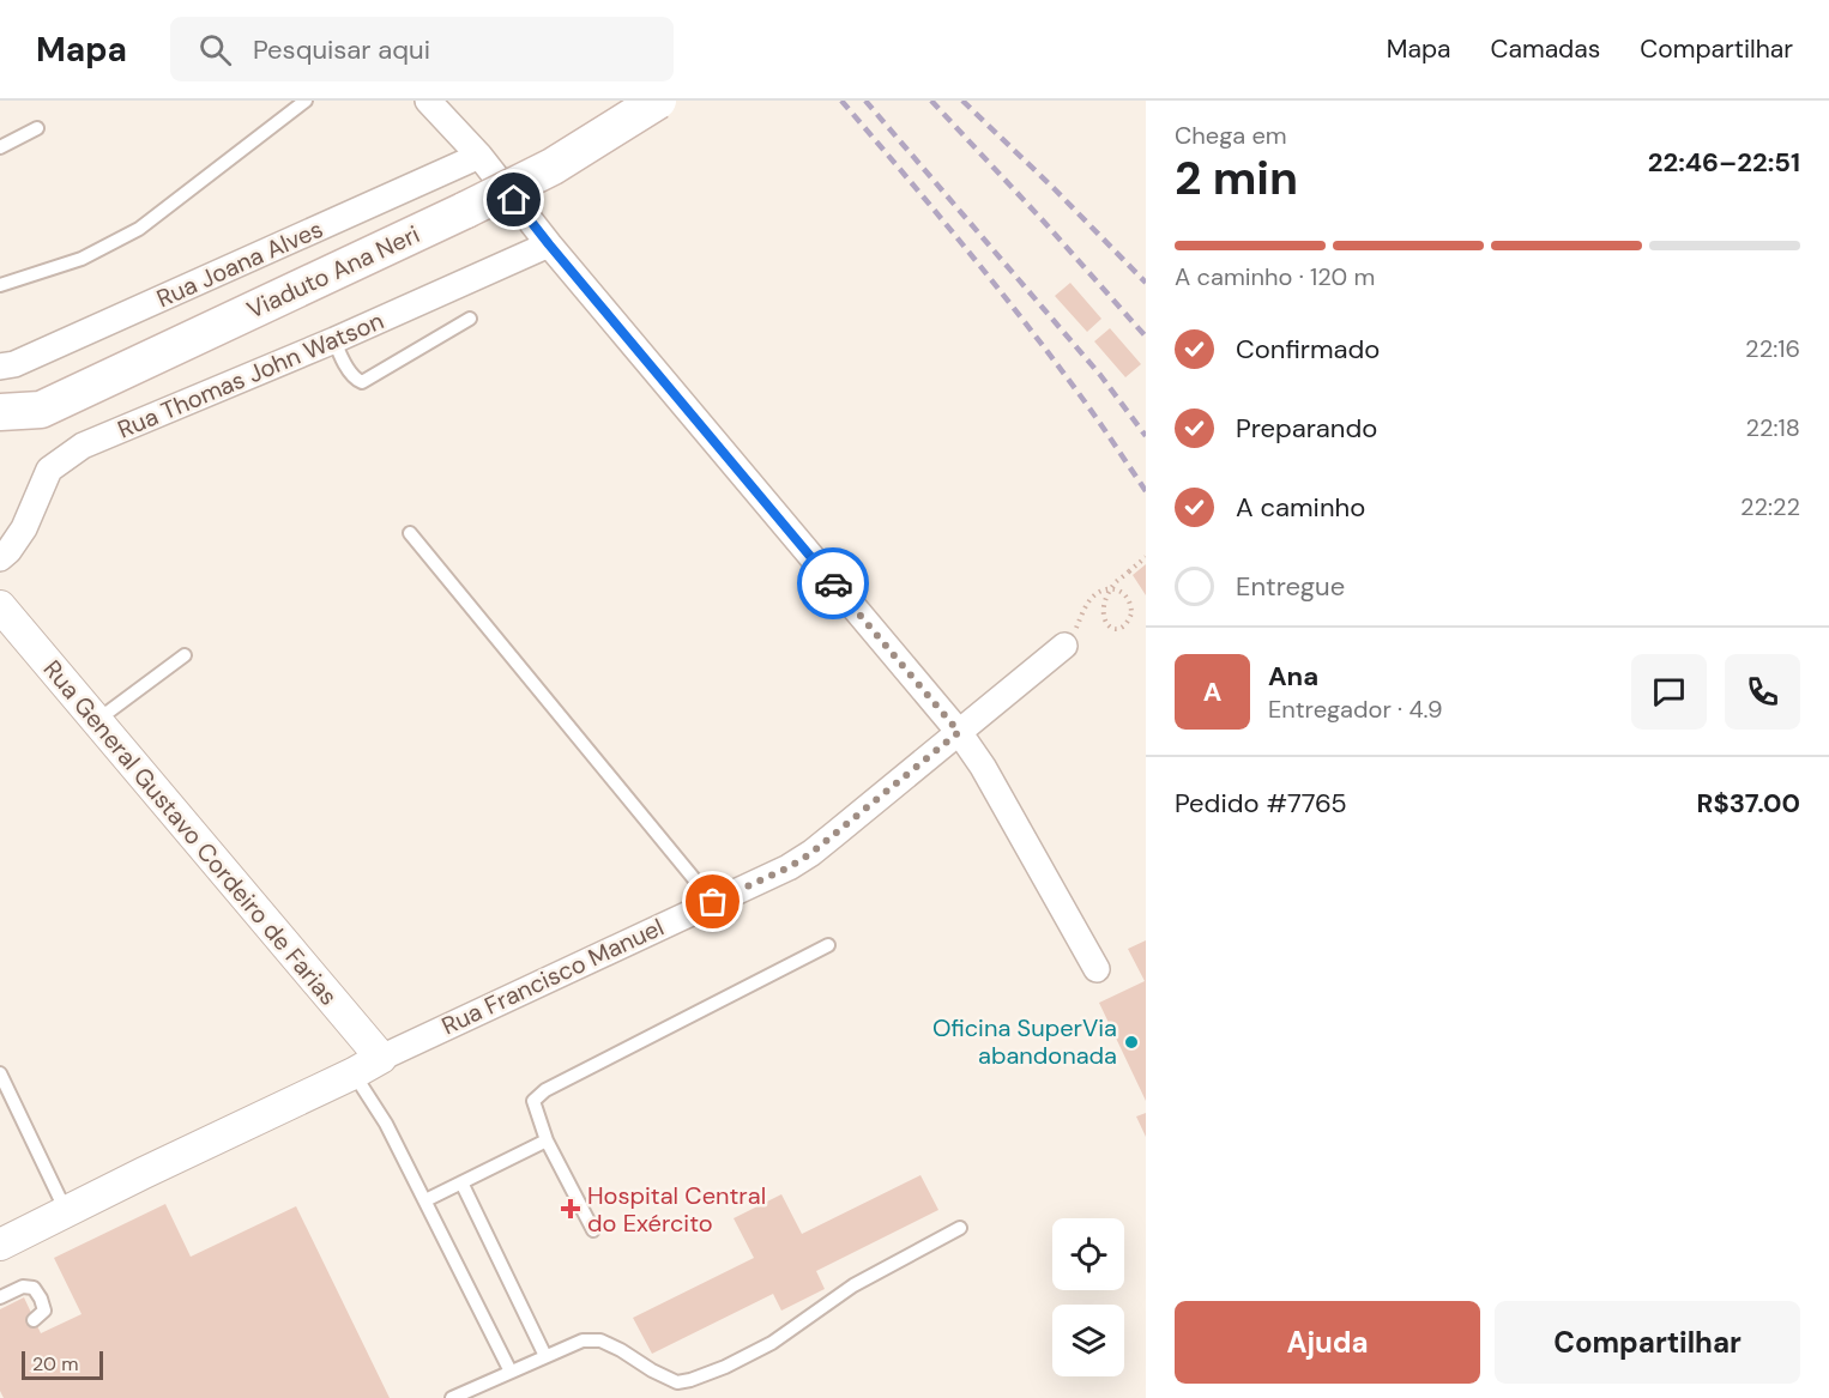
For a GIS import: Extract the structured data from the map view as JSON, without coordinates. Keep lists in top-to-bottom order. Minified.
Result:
{"streets":{"main road":["Viaduto Ana Neri"],"street":["Rua Joana Alves","Rua Thomas John Watson","Rua General Gustavo Cordeiro de Farias","Rua Francisco Manuel"]},"crossings":[["Rua General Gustavo Cordeiro de Farias","Rua Francisco Manuel"]],"places":{"other":["Oficina SuperVia abandonada"],"health":["Hospital Central do Exército"]},"scale_bar":"20 m","page":{"header":"Mapa","search":"Pesquisar aqui","nav":["Mapa","Camadas","Compartilhar"],"heading":["2 min","Chega em","22:46–22:51"],"panel":["Ana","Entregador · 4.9","Pedido #7765","R$37.00"],"bar":"A caminho · 120 m","list":[["Confirmado","22:16"],["Preparando","22:18"],["A caminho","22:22"],"Entregue"],"round":"A","buttons":["Ajuda","Compartilhar"],"scale":"20 m"}}
